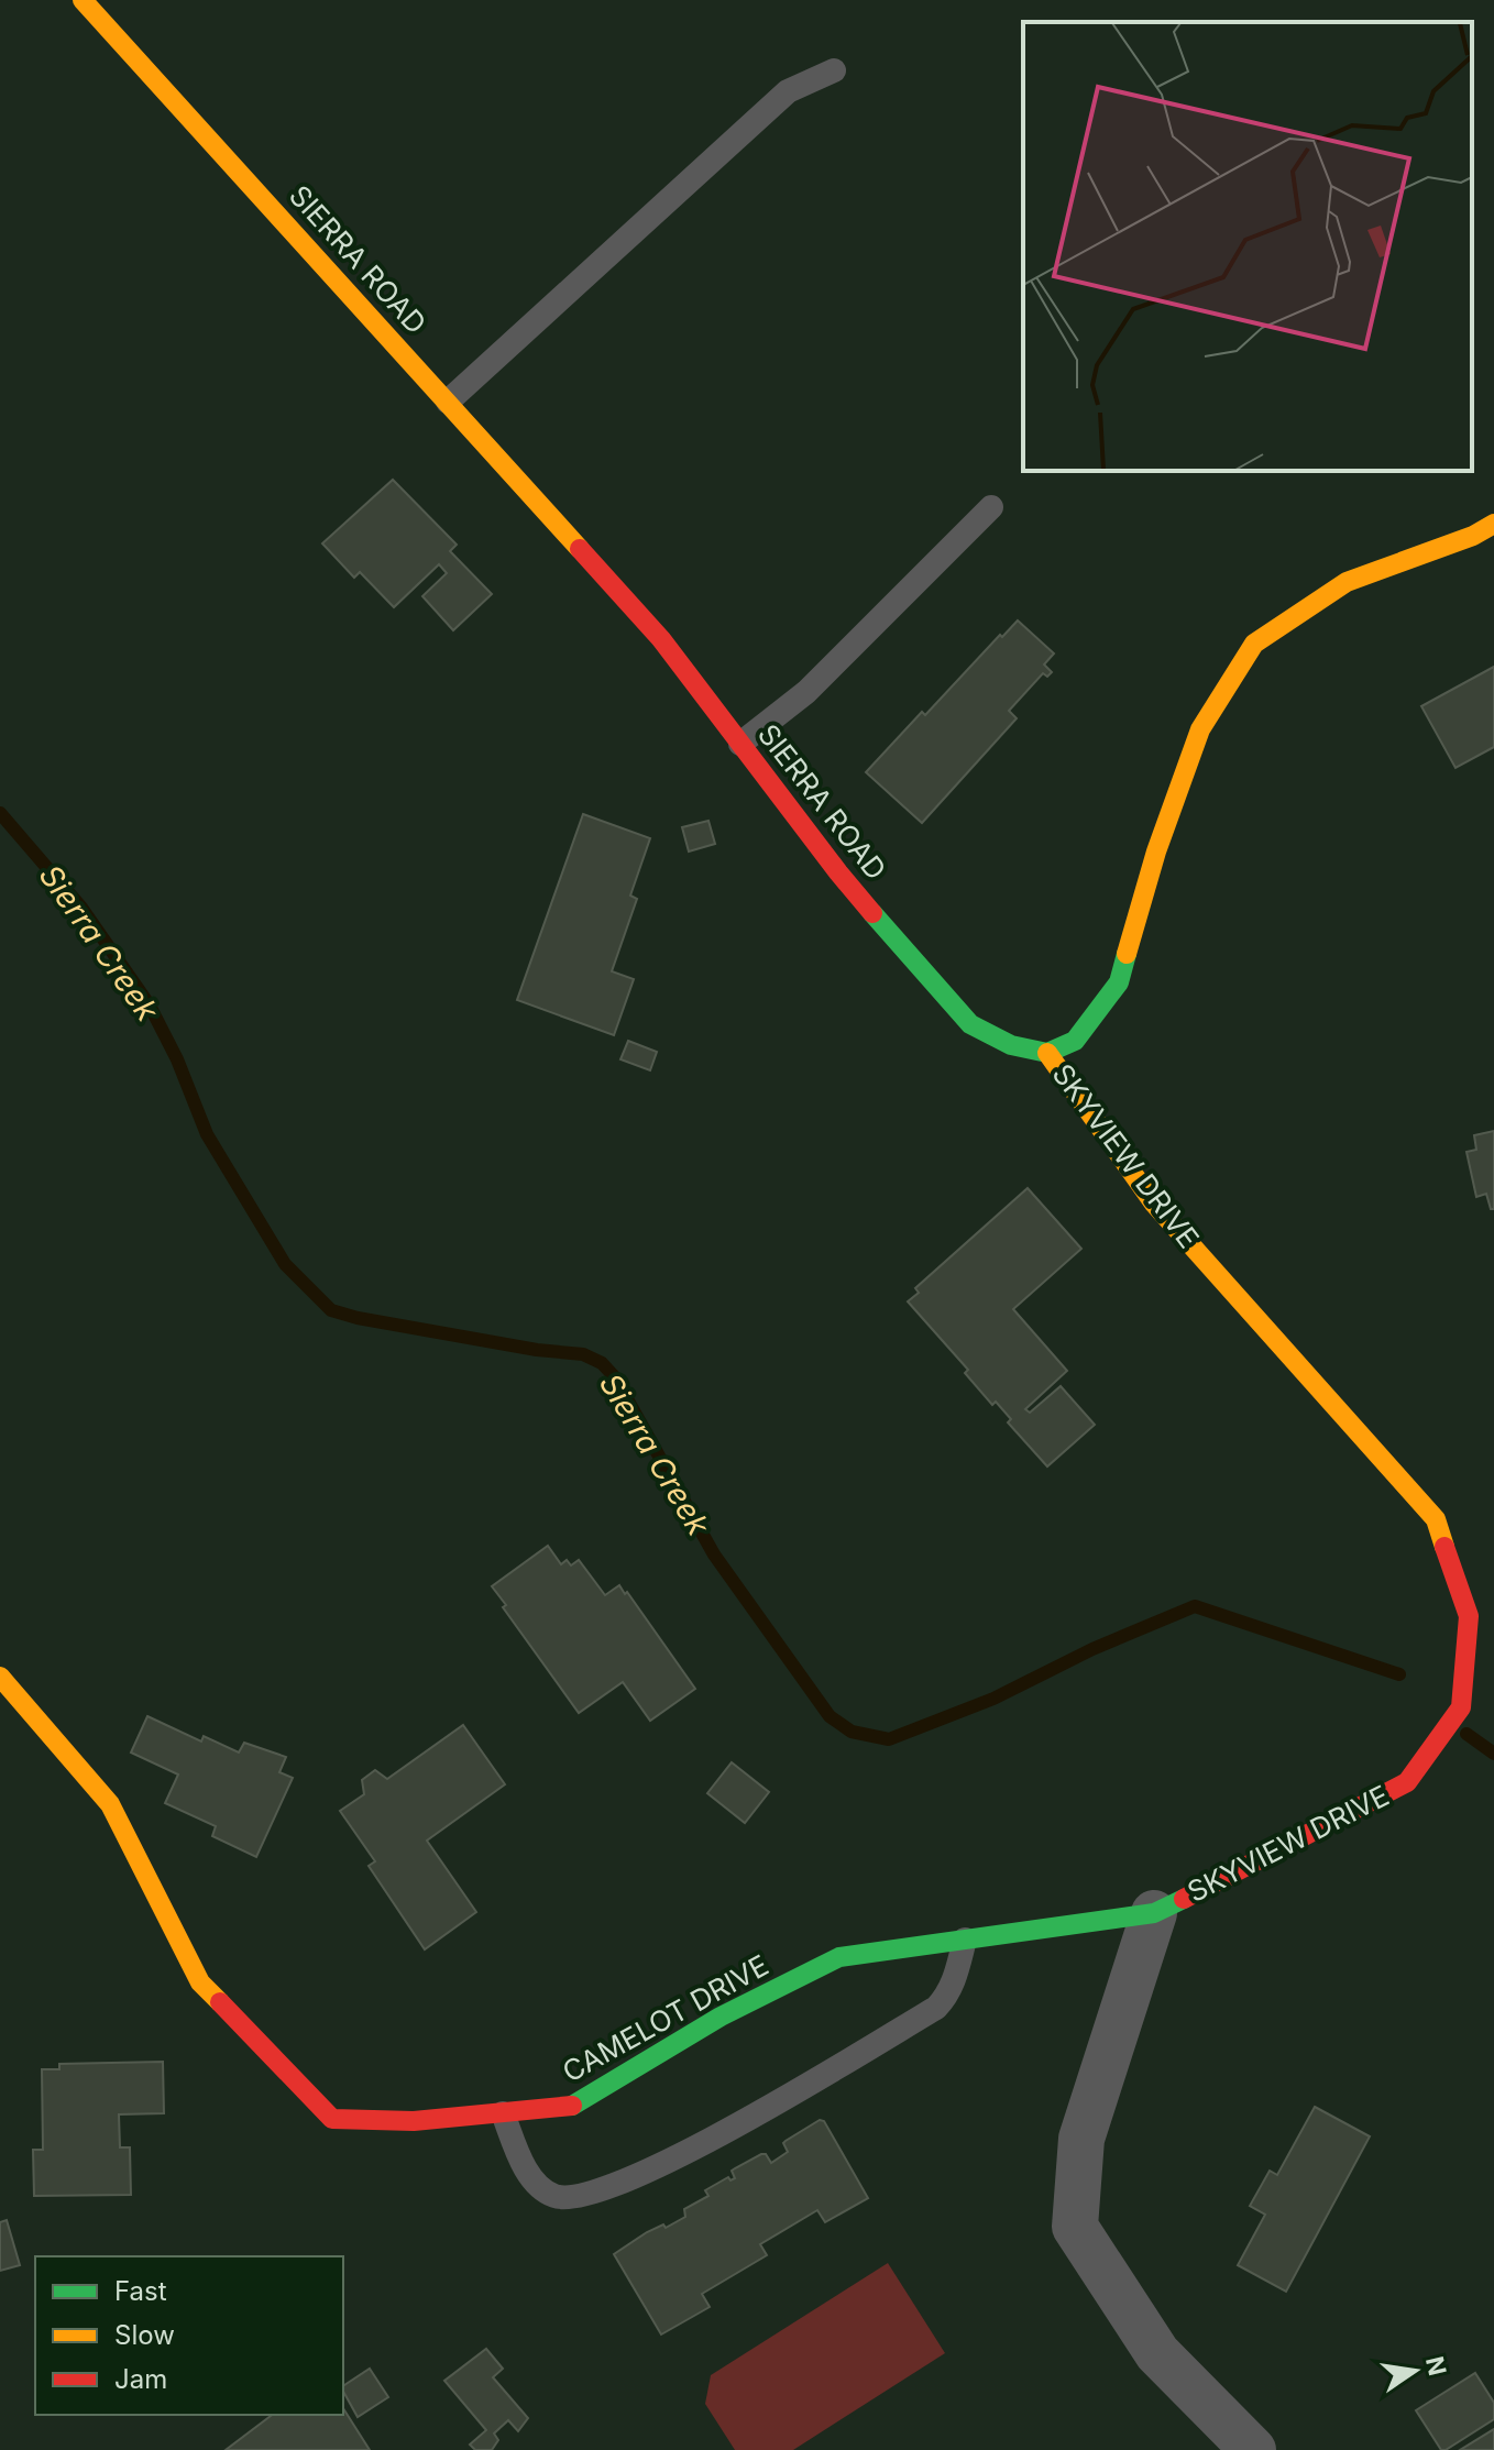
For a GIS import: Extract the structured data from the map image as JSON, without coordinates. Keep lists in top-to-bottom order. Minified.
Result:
{"streets":{"street":["SIERRA ROAD","SKYVIEW DRIVE","CAMELOT DRIVE"]},"crossings":[["SIERRA ROAD","SKYVIEW DRIVE"],["SKYVIEW DRIVE","CAMELOT DRIVE"]],"water":["Sierra Creek"],"legend":["Fast","Slow","Jam"],"north":"right"}
